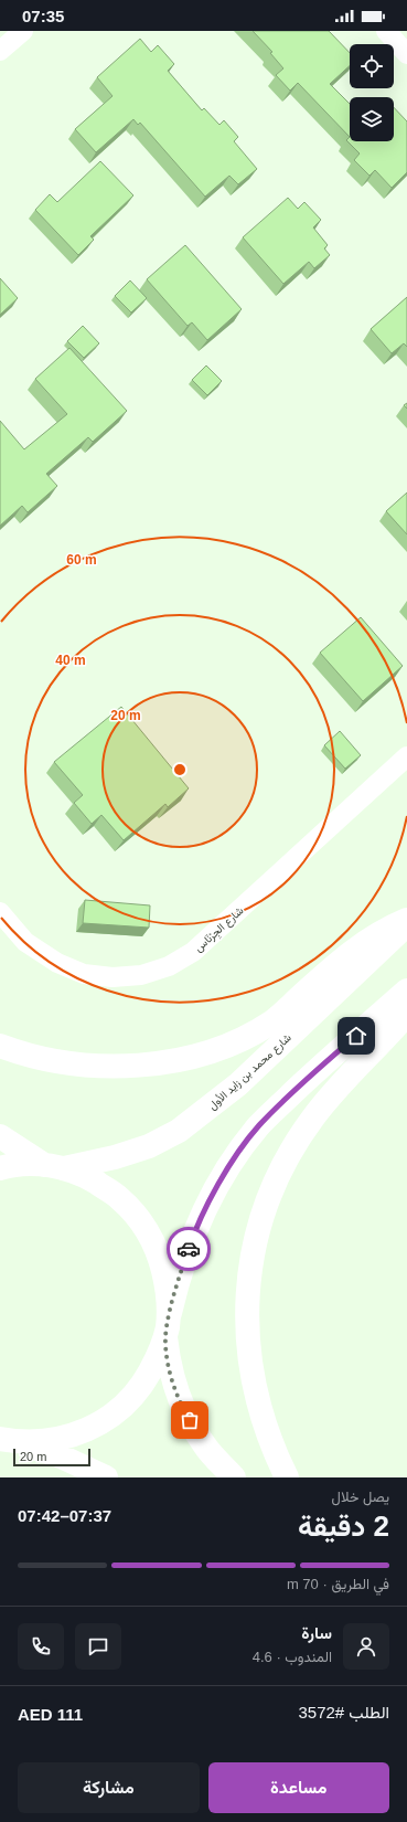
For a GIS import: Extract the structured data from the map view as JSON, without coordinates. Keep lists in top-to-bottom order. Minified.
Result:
{"streets":{"main road":["شارع محمد بن زايد الأول"],"street":["شارع الجِرْنَاس"]},"scale_bar":"20 m","page":{"status":"07:35","scale":"20 m","heading":["2 دقيقة","يصل خلال","07:37–07:42"],"panel":["سارة","المندوب · 4.6","الطلب #3572","AED 111"],"bar":"في الطريق · 70 m","buttons":["مساعدة","مشاركة"]},"rings":["60 m","40 m","20 m"]}
